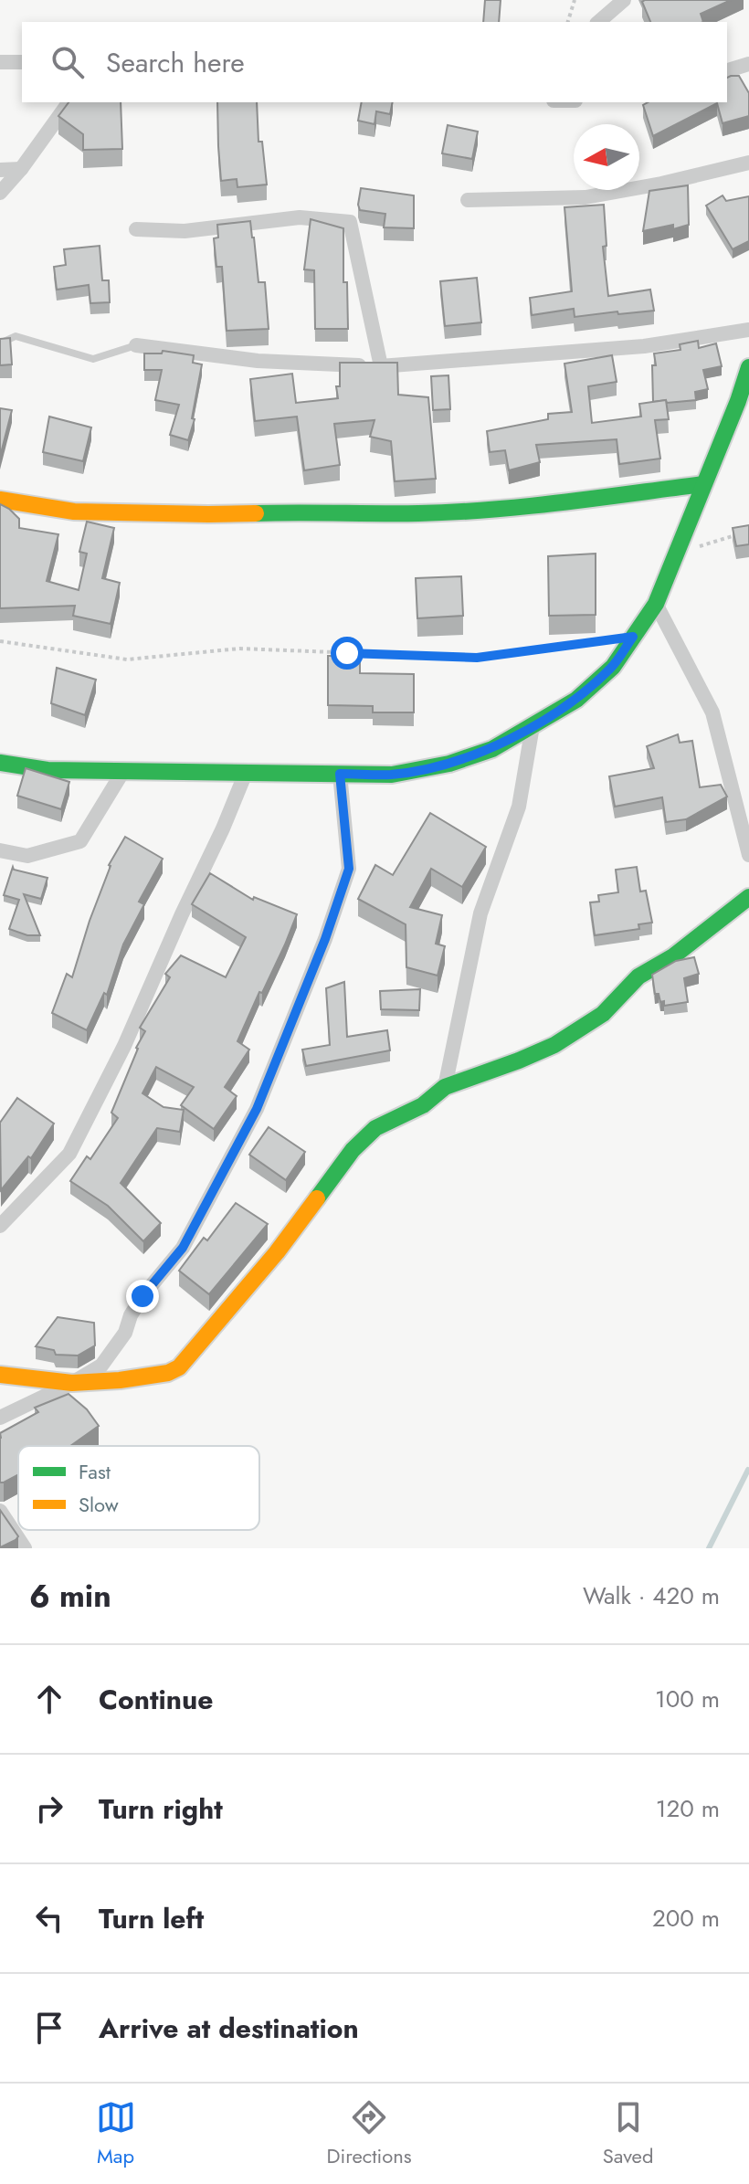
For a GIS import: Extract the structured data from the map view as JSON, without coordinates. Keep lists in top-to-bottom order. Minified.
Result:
{"legend":["Fast","Slow"],"north":"left","page":{"search":"Search here","heading":["6 min","Walk · 420 m"],"list":[["Continue","100 m"],["Turn right","120 m"],["Turn left","200 m"],"Arrive at destination"],"nav":["Map","Directions","Saved"]}}
